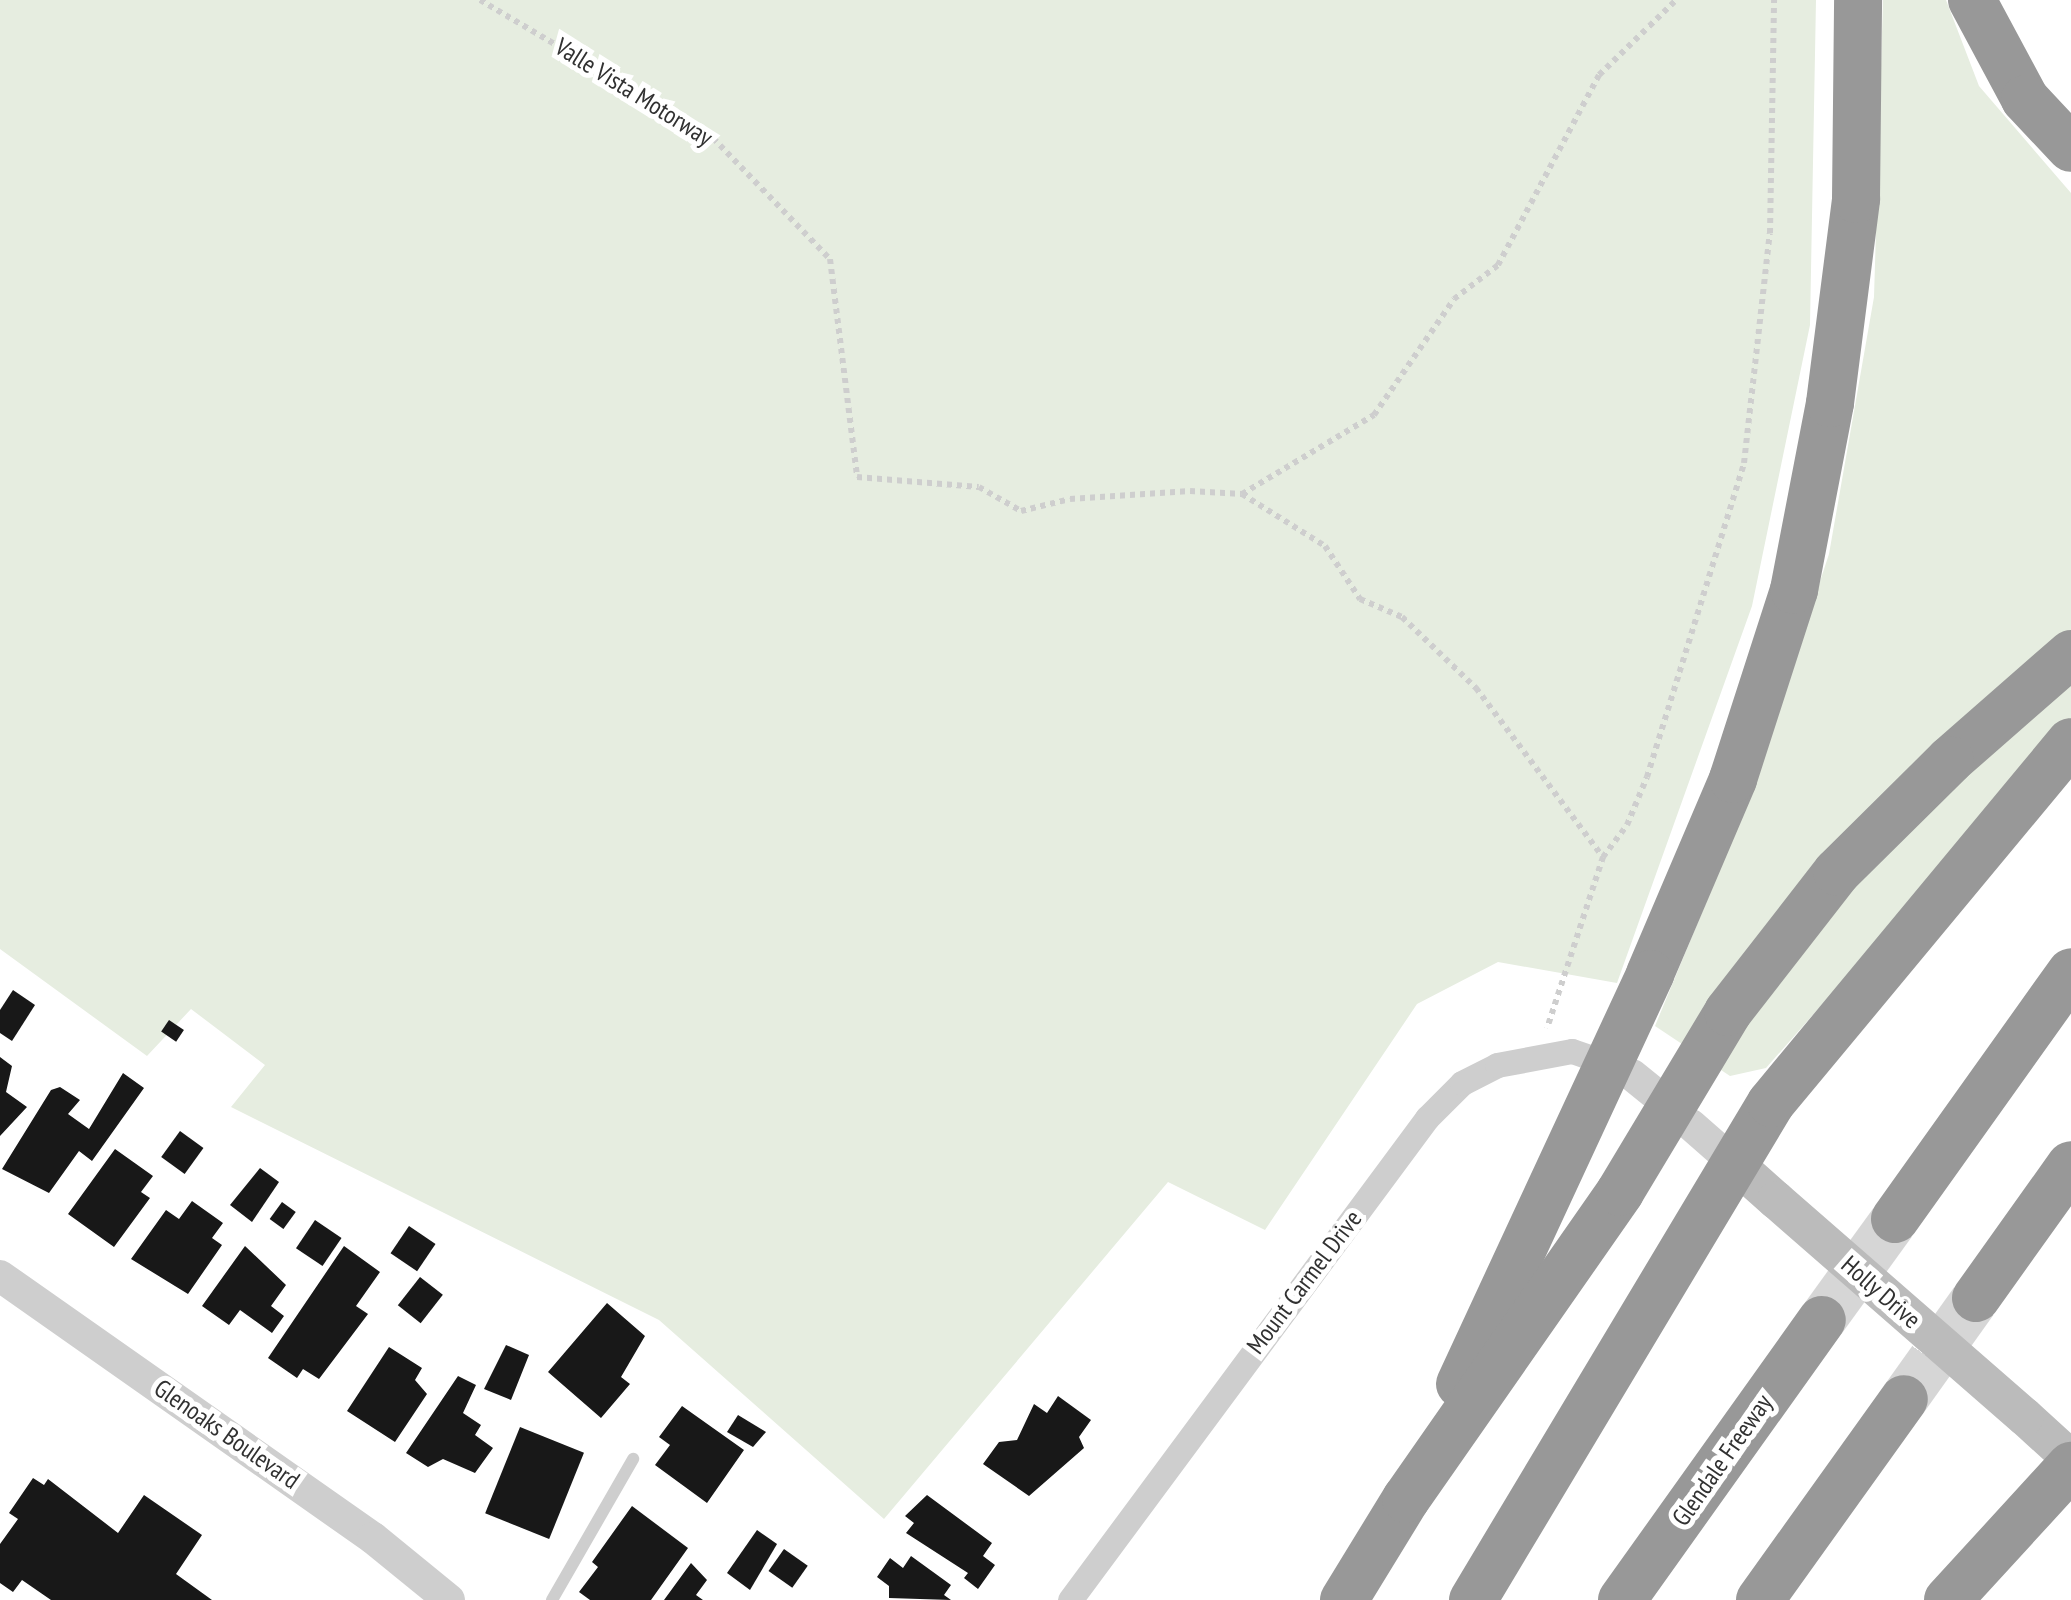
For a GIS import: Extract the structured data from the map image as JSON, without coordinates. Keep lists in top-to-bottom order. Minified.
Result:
{"streets":{"highway":["Glendale Freeway"],"main road":["Holly Drive"],"street":["Mount Carmel Drive","Glenoaks Boulevard"],"path":["Valle Vista Motorway"]}}
